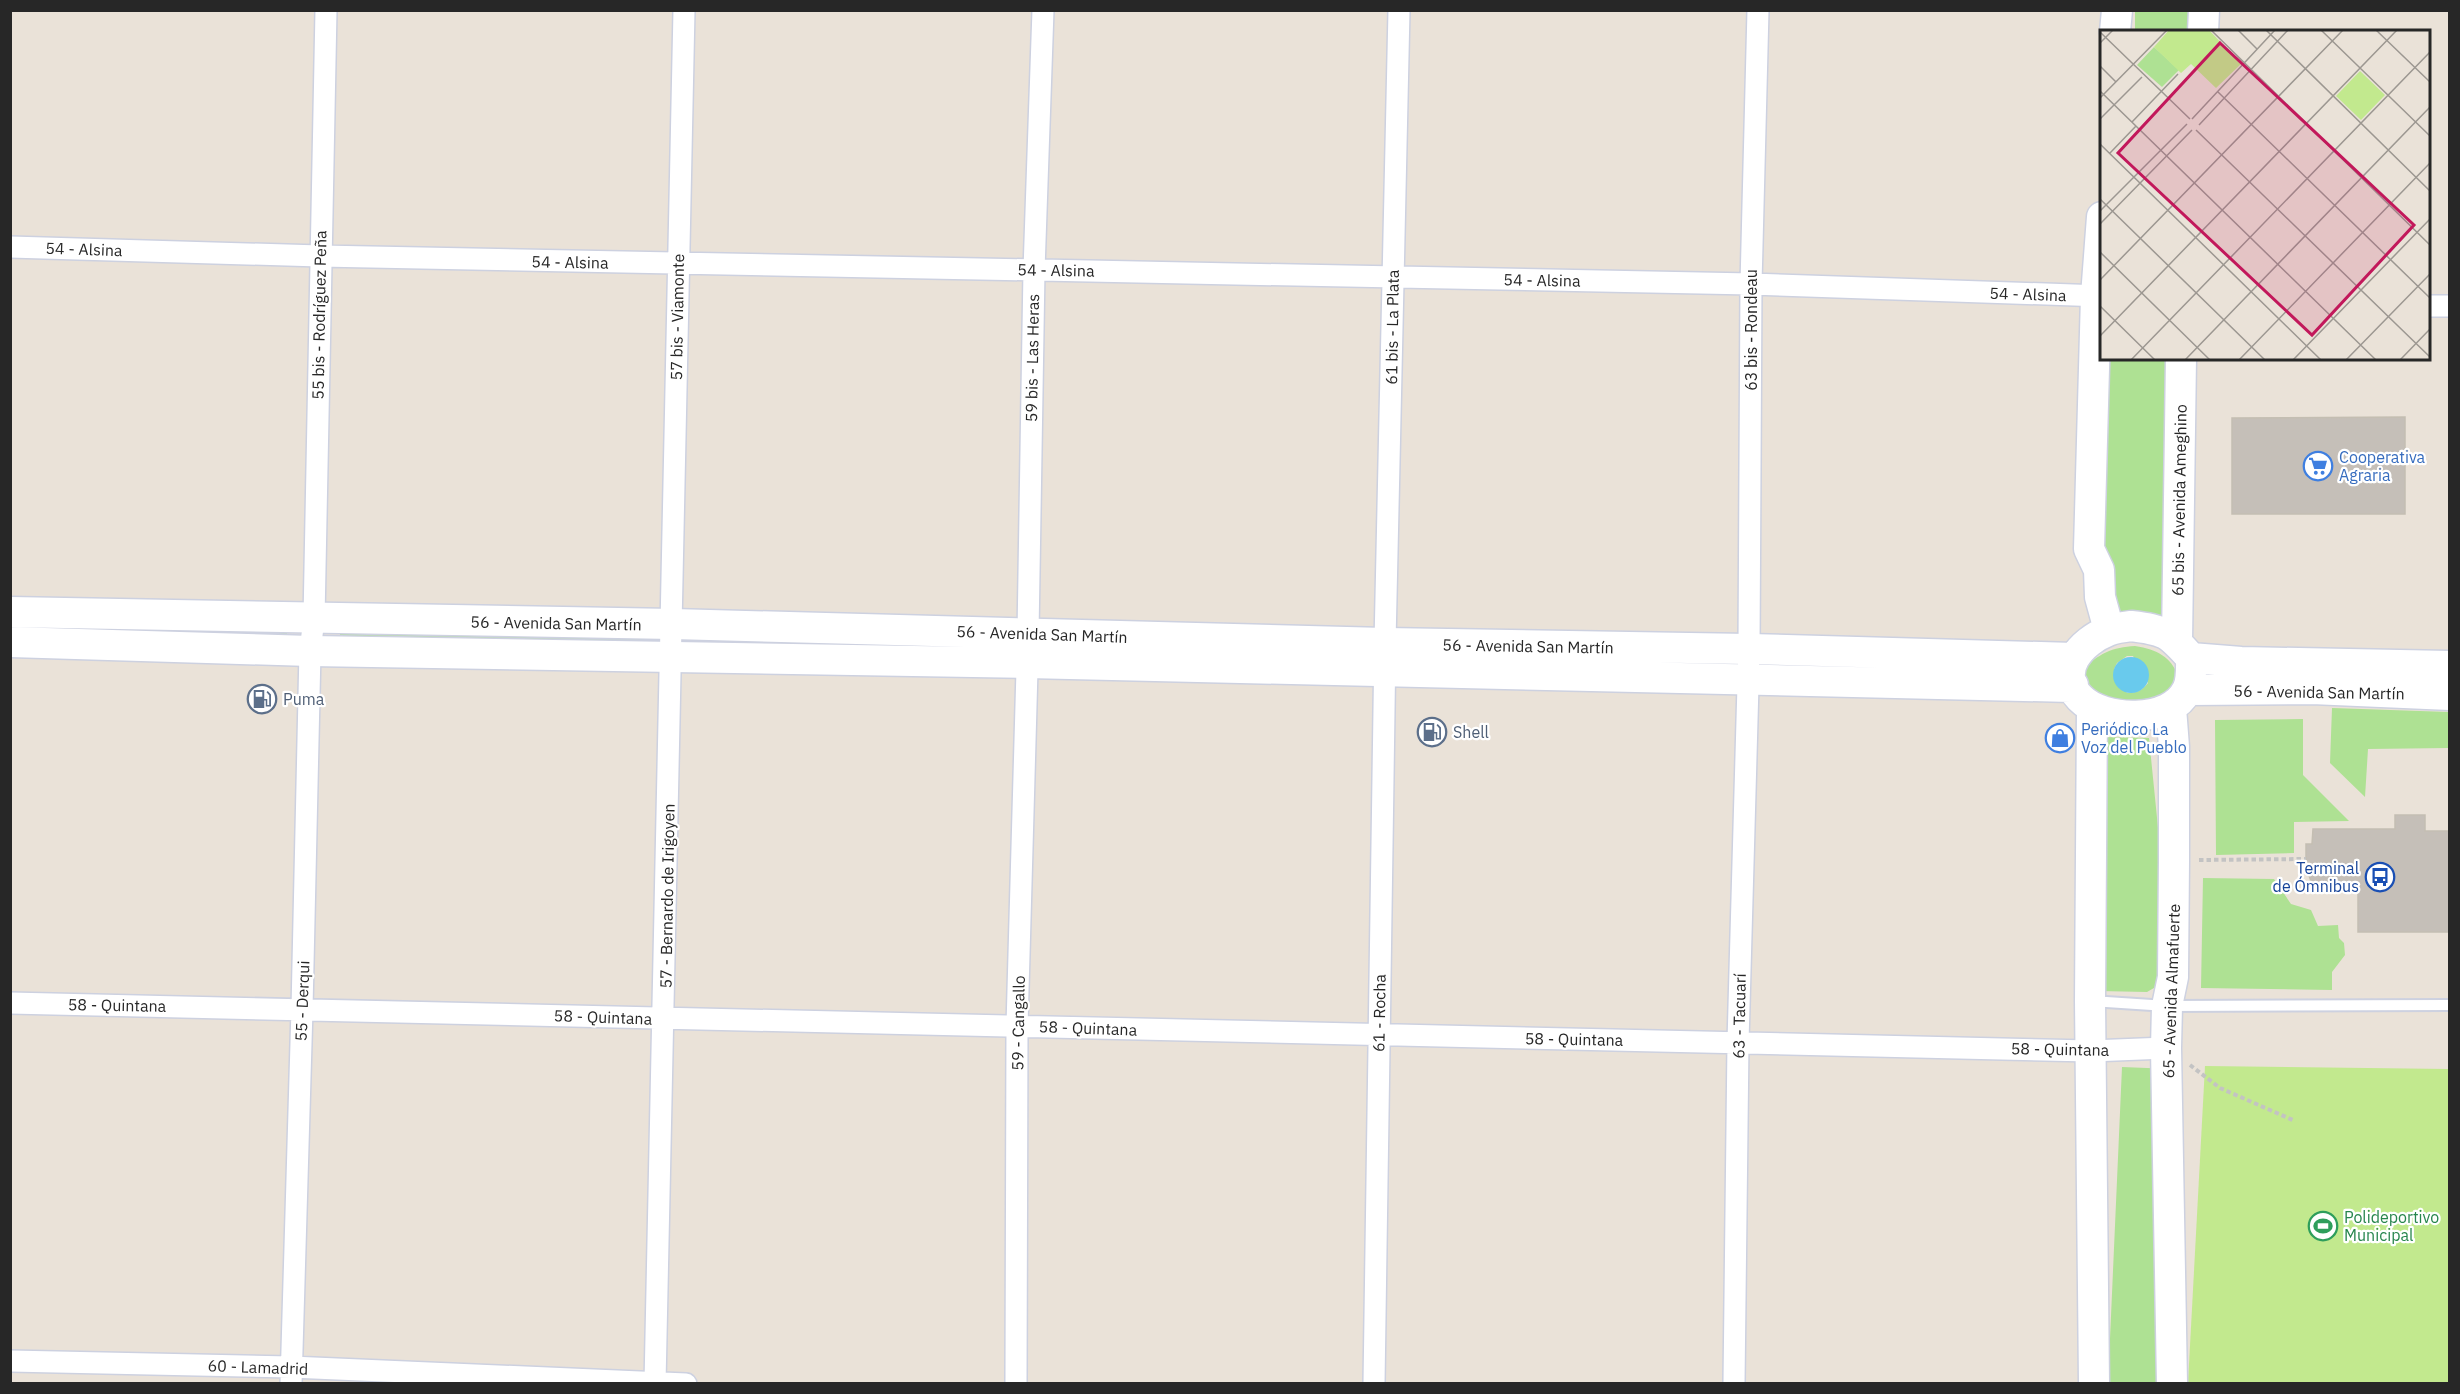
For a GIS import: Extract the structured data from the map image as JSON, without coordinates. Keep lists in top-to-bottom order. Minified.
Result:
{"streets":{"main road":["65 bis - Avenida Ameghino","56 - Avenida San Martín","65 - Avenida Almafuerte"],"street":["54 - Alsina","55 bis - Rodríguez Peña","57 bis - Viamonte","61 bis - La Plata","63 bis - Rondeau","59 bis - Las Heras","57 - Bernardo de Irigoyen","55 - Derqui","58 - Quintana","61 - Rocha","63 - Tacuarí","59 - Cangallo","60 - Lamadrid"]},"crossings":[["54 - Alsina","55 bis - Rodríguez Peña"],["54 - Alsina","57 bis - Viamonte"],["54 - Alsina","61 bis - La Plata"],["54 - Alsina","63 bis - Rondeau"],["54 - Alsina","59 bis - Las Heras"],["55 bis - Rodríguez Peña","56 - Avenida San Martín"],["55 bis - Rodríguez Peña","55 - Derqui"],["57 bis - Viamonte","56 - Avenida San Martín"],["57 bis - Viamonte","57 - Bernardo de Irigoyen"],["61 bis - La Plata","56 - Avenida San Martín"],["61 bis - La Plata","61 - Rocha"],["63 bis - Rondeau","56 - Avenida San Martín"],["63 bis - Rondeau","63 - Tacuarí"],["59 bis - Las Heras","56 - Avenida San Martín"],["59 bis - Las Heras","59 - Cangallo"],["65 bis - Avenida Ameghino","56 - Avenida San Martín"],["65 bis - Avenida Ameghino","65 - Avenida Almafuerte"],["56 - Avenida San Martín","57 - Bernardo de Irigoyen"],["56 - Avenida San Martín","65 - Avenida Almafuerte"],["56 - Avenida San Martín","55 - Derqui"],["56 - Avenida San Martín","61 - Rocha"],["56 - Avenida San Martín","63 - Tacuarí"],["56 - Avenida San Martín","59 - Cangallo"],["57 - Bernardo de Irigoyen","58 - Quintana"],["57 - Bernardo de Irigoyen","60 - Lamadrid"],["65 - Avenida Almafuerte","58 - Quintana"],["55 - Derqui","58 - Quintana"],["55 - Derqui","60 - Lamadrid"],["58 - Quintana","61 - Rocha"],["58 - Quintana","63 - Tacuarí"],["58 - Quintana","59 - Cangallo"]],"places":{"supermarket":["Cooperativa Agraria"],"fuel station":["Puma","Shell"],"shop":["Periódico La Voz del Pueblo"],"bus stop":["Terminal de Ómnibus"],"sports":["Polideportivo Municipal"]}}
